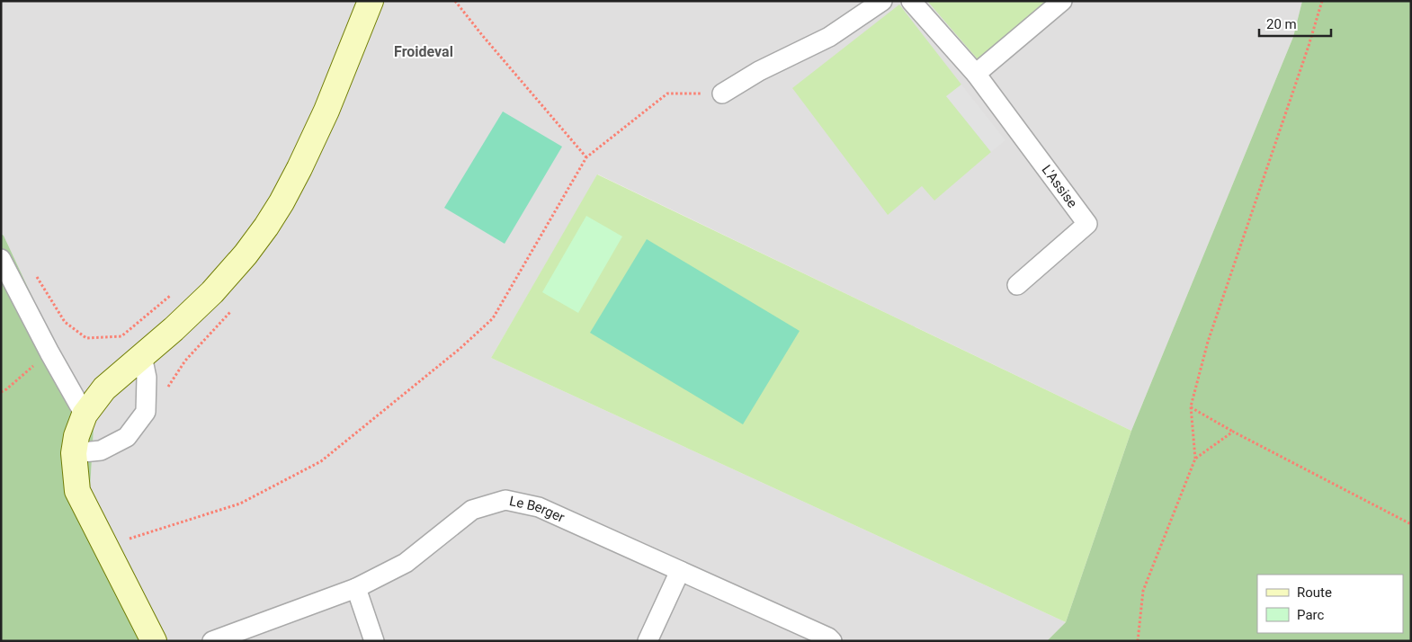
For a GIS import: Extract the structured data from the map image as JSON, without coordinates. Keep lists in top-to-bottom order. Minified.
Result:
{"streets":{"street":["L'Assise","Le Berger"]},"districts":["Froideval"],"legend":["Route","Parc"],"scale_bar":"20 m"}
